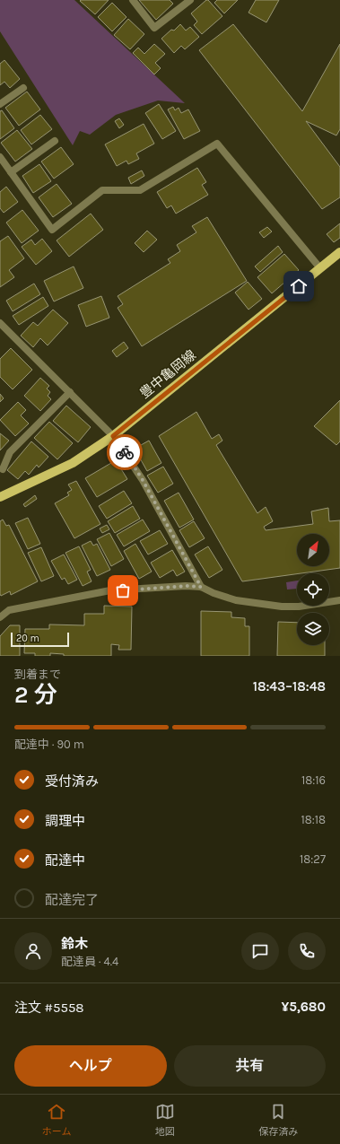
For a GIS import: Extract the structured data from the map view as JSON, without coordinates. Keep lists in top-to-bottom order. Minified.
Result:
{"streets":{"main road":["豊中亀岡線"]},"scale_bar":"20 m","north":"top right","page":{"scale":"20 m","heading":["2 分","到着まで","18:43–18:48"],"panel":["鈴木","配達員 · 4.4","注文 #5558","¥5,680"],"bar":"配達中 · 90 m","list":[["受付済み","18:16"],["調理中","18:18"],["配達中","18:27"],"配達完了"],"buttons":["ヘルプ","共有"],"tabs":["ホーム","地図","保存済み"]}}
